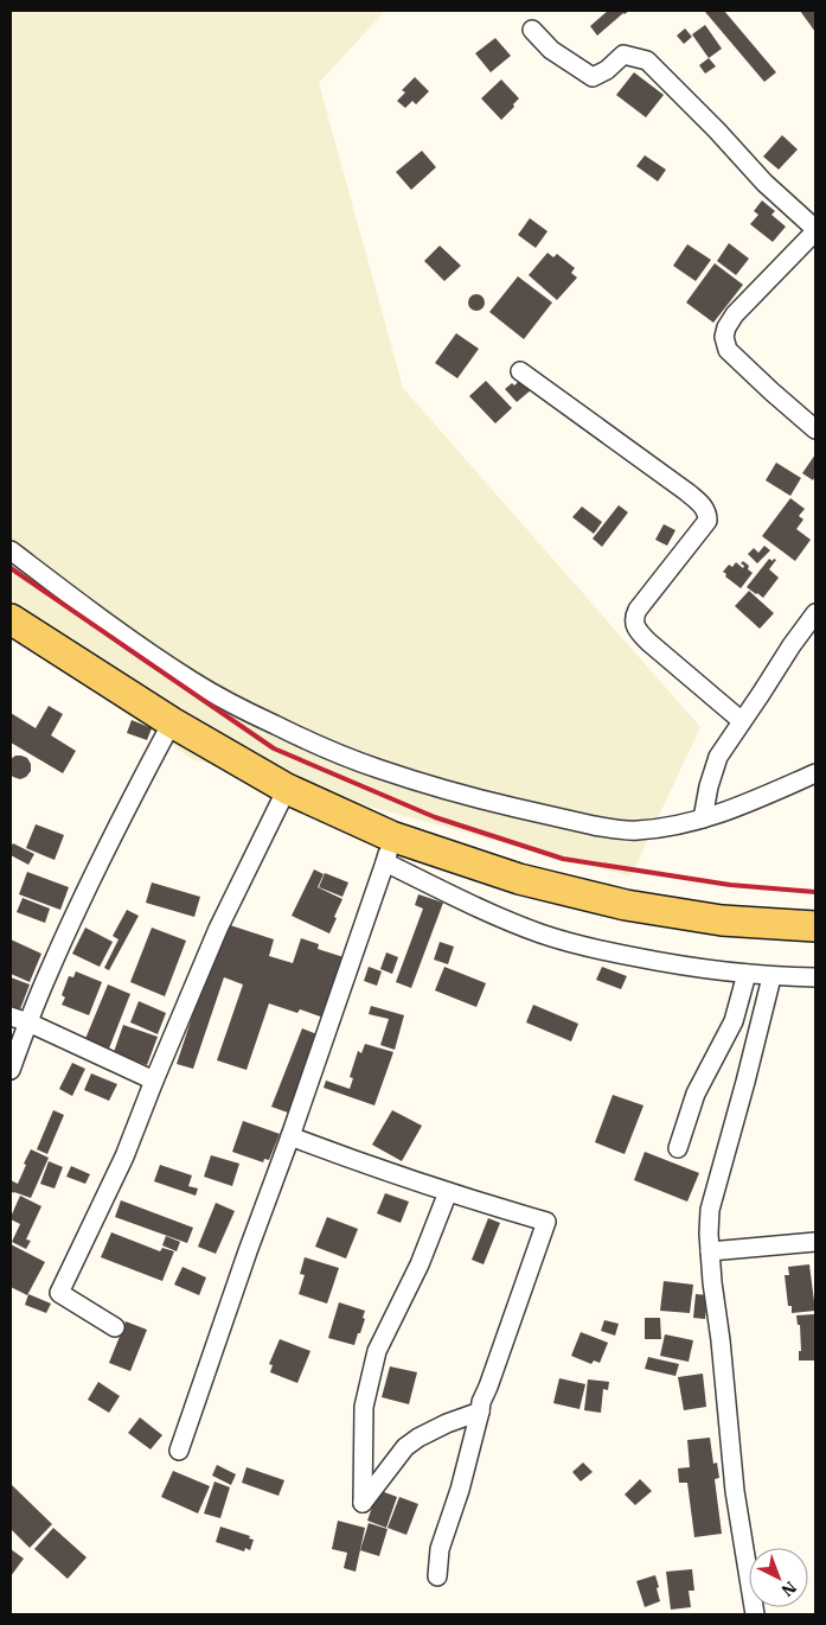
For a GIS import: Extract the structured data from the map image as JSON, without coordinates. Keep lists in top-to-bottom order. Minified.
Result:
{"north":"bottom right"}
